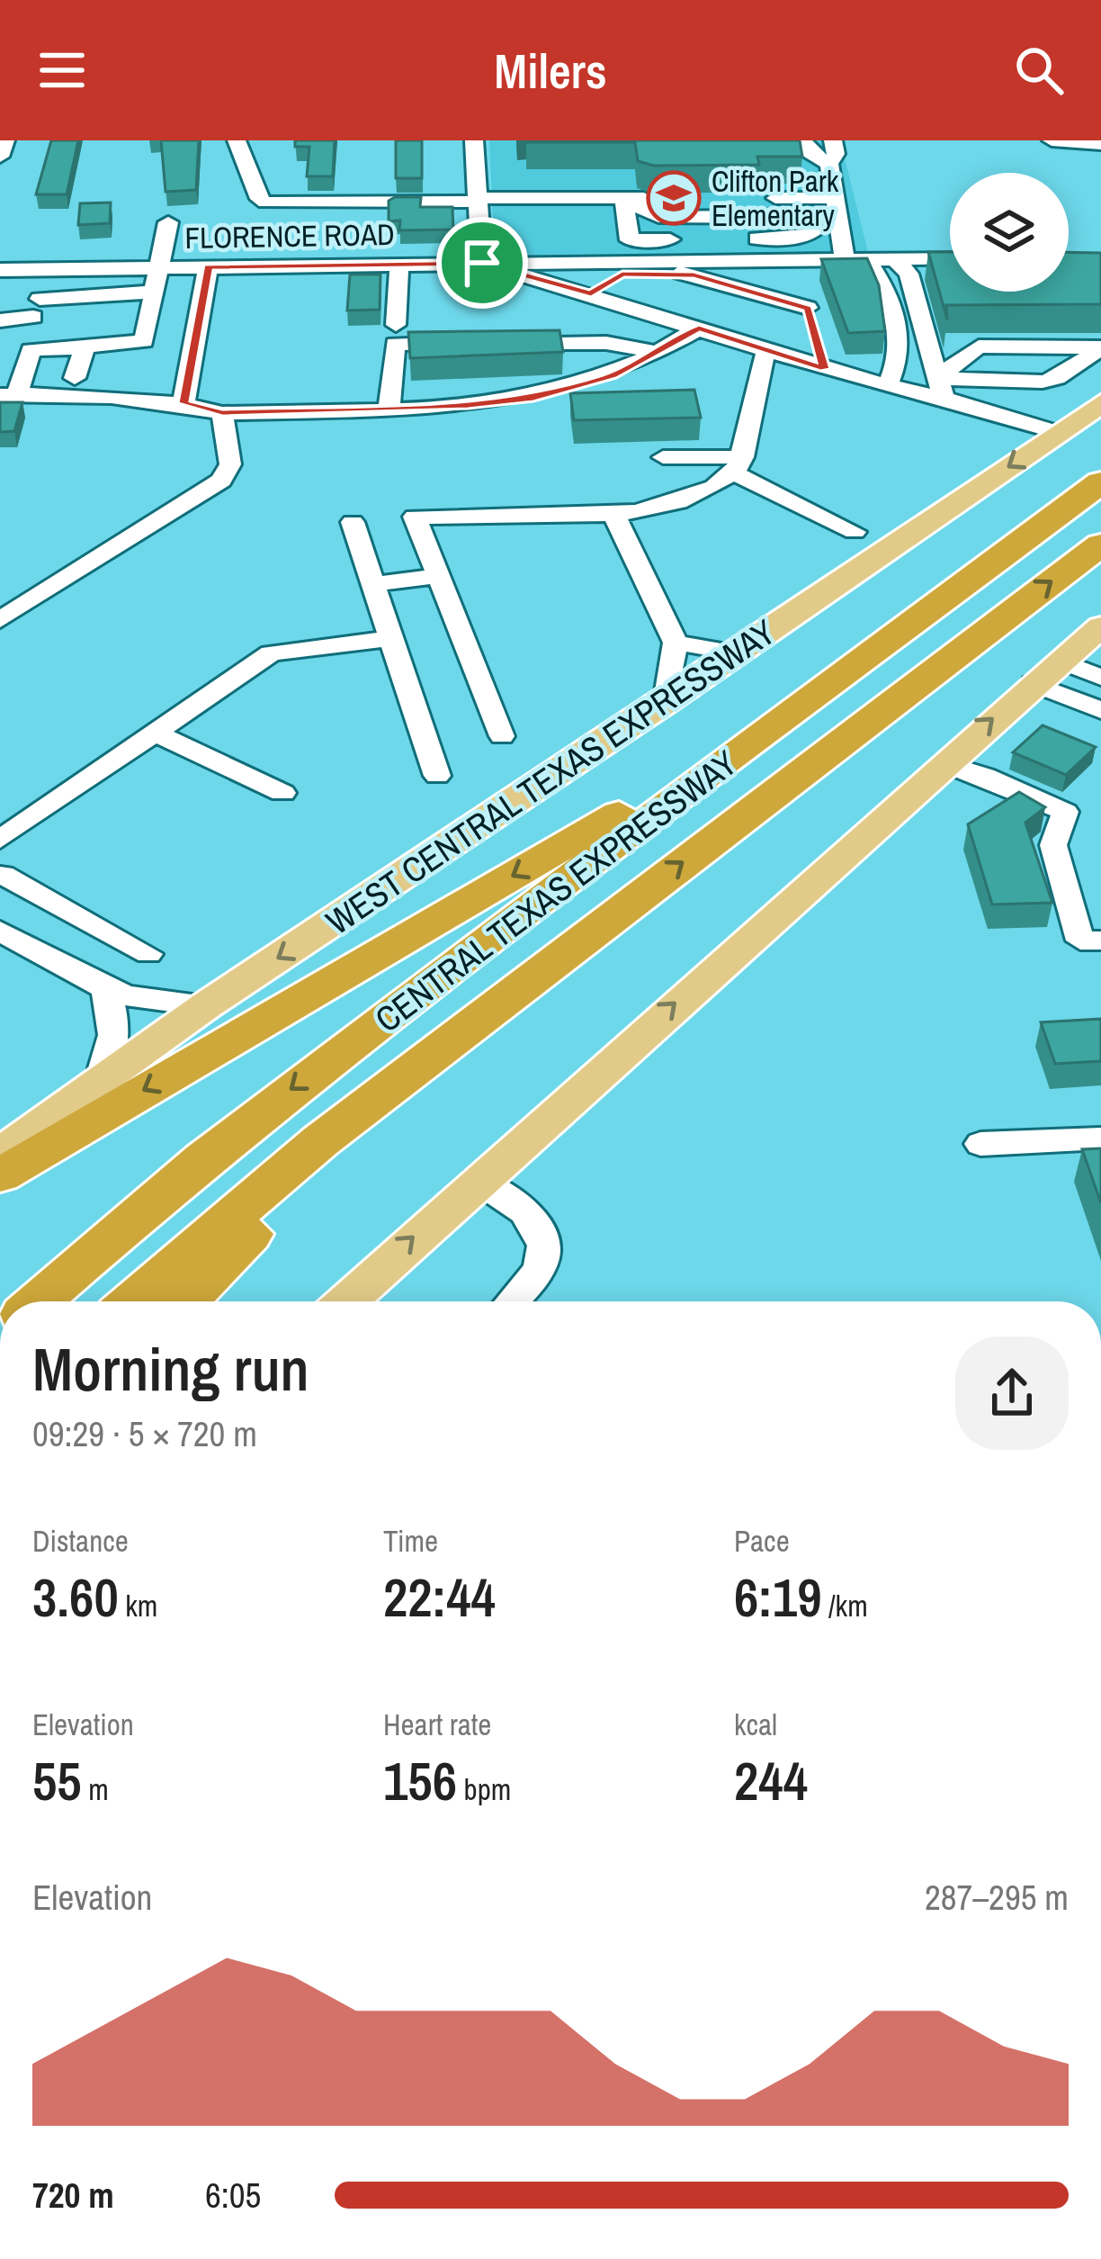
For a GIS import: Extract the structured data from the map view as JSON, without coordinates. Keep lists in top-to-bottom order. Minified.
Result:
{"streets":{"highway":["CENTRAL TEXAS EXPRESSWAY"],"main road":["WEST CENTRAL TEXAS EXPRESSWAY"],"street":["FLORENCE ROAD"]},"places":{"school or university":["Clifton Park Elementary"]},"page":{"header":"Milers","heading":["Morning run","09:29 · 5 × 720 m"],"stats":[["Distance","3.60 km"],["Time","22:44"],["Pace","6:19 /km"],["Elevation","55 m"],["Heart rate","156 bpm"],["kcal","244"]],"chart":["Elevation","287–295 m"],"list":[{"name":"720 m","note":"6:05"}]}}
